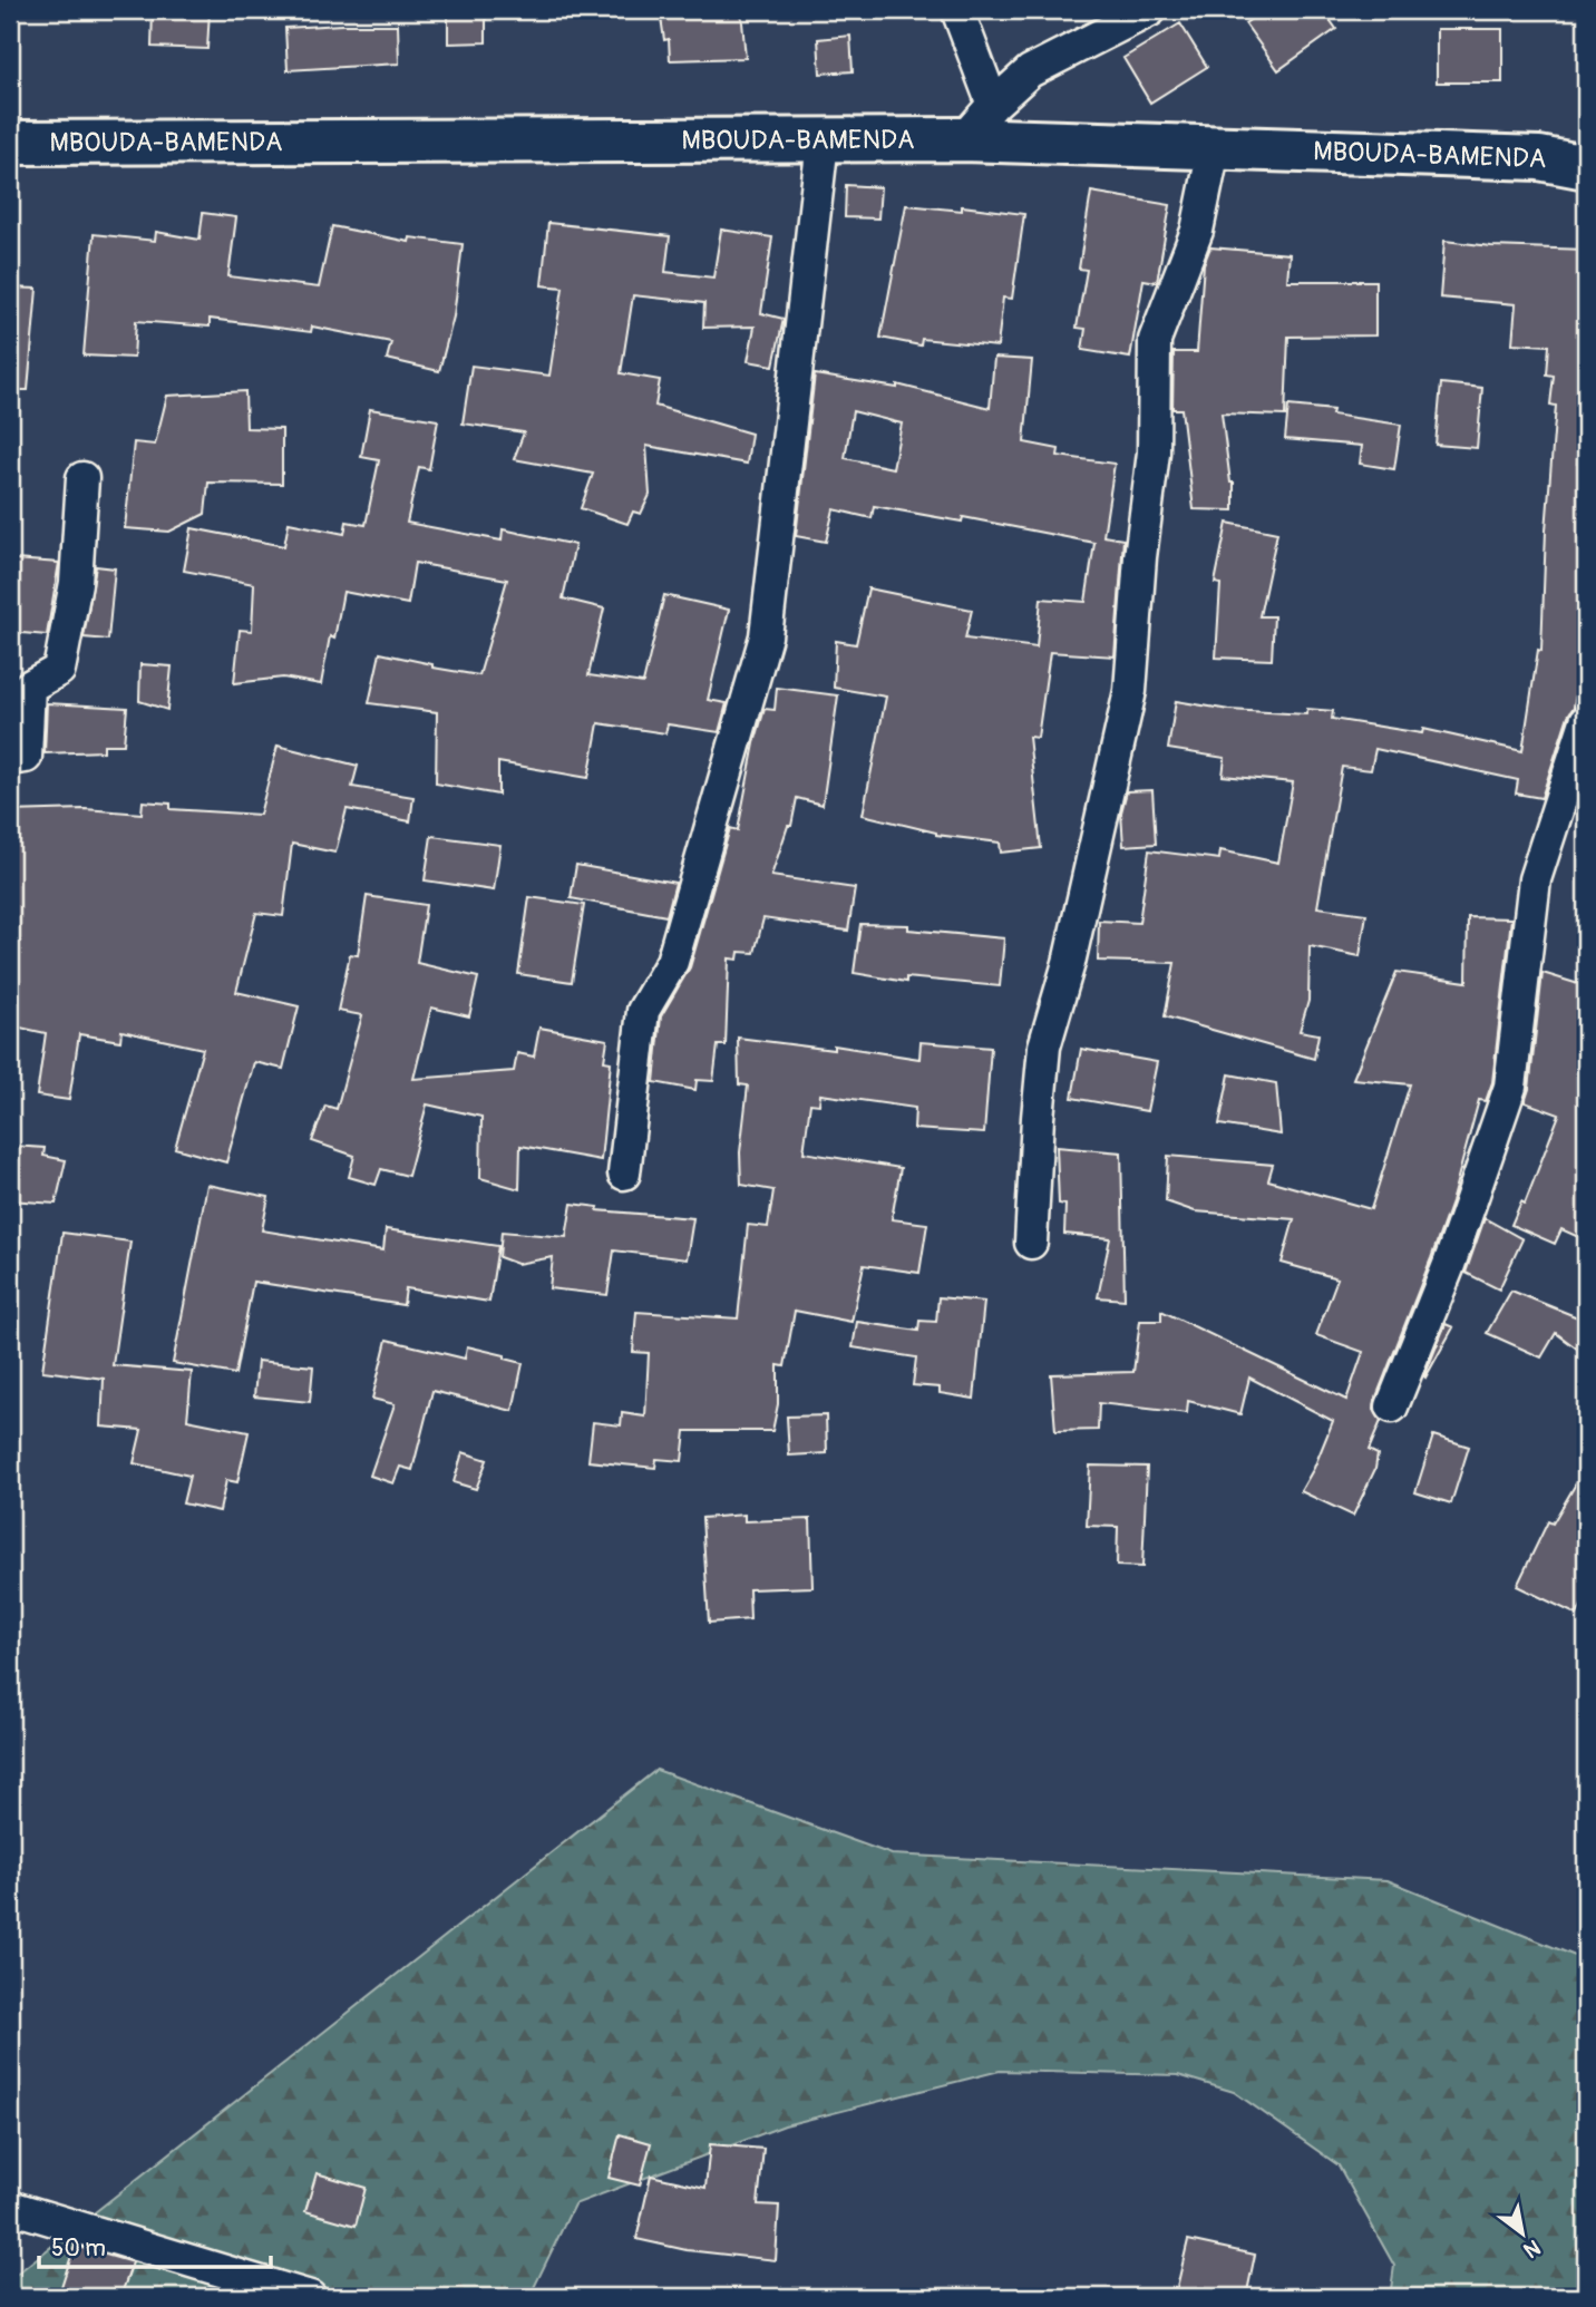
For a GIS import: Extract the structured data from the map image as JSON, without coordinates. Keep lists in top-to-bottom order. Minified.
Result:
{"streets":{"highway":["MBOUDA-BAMENDA"]},"scale_bar":"50 m","north":"bottom right"}
